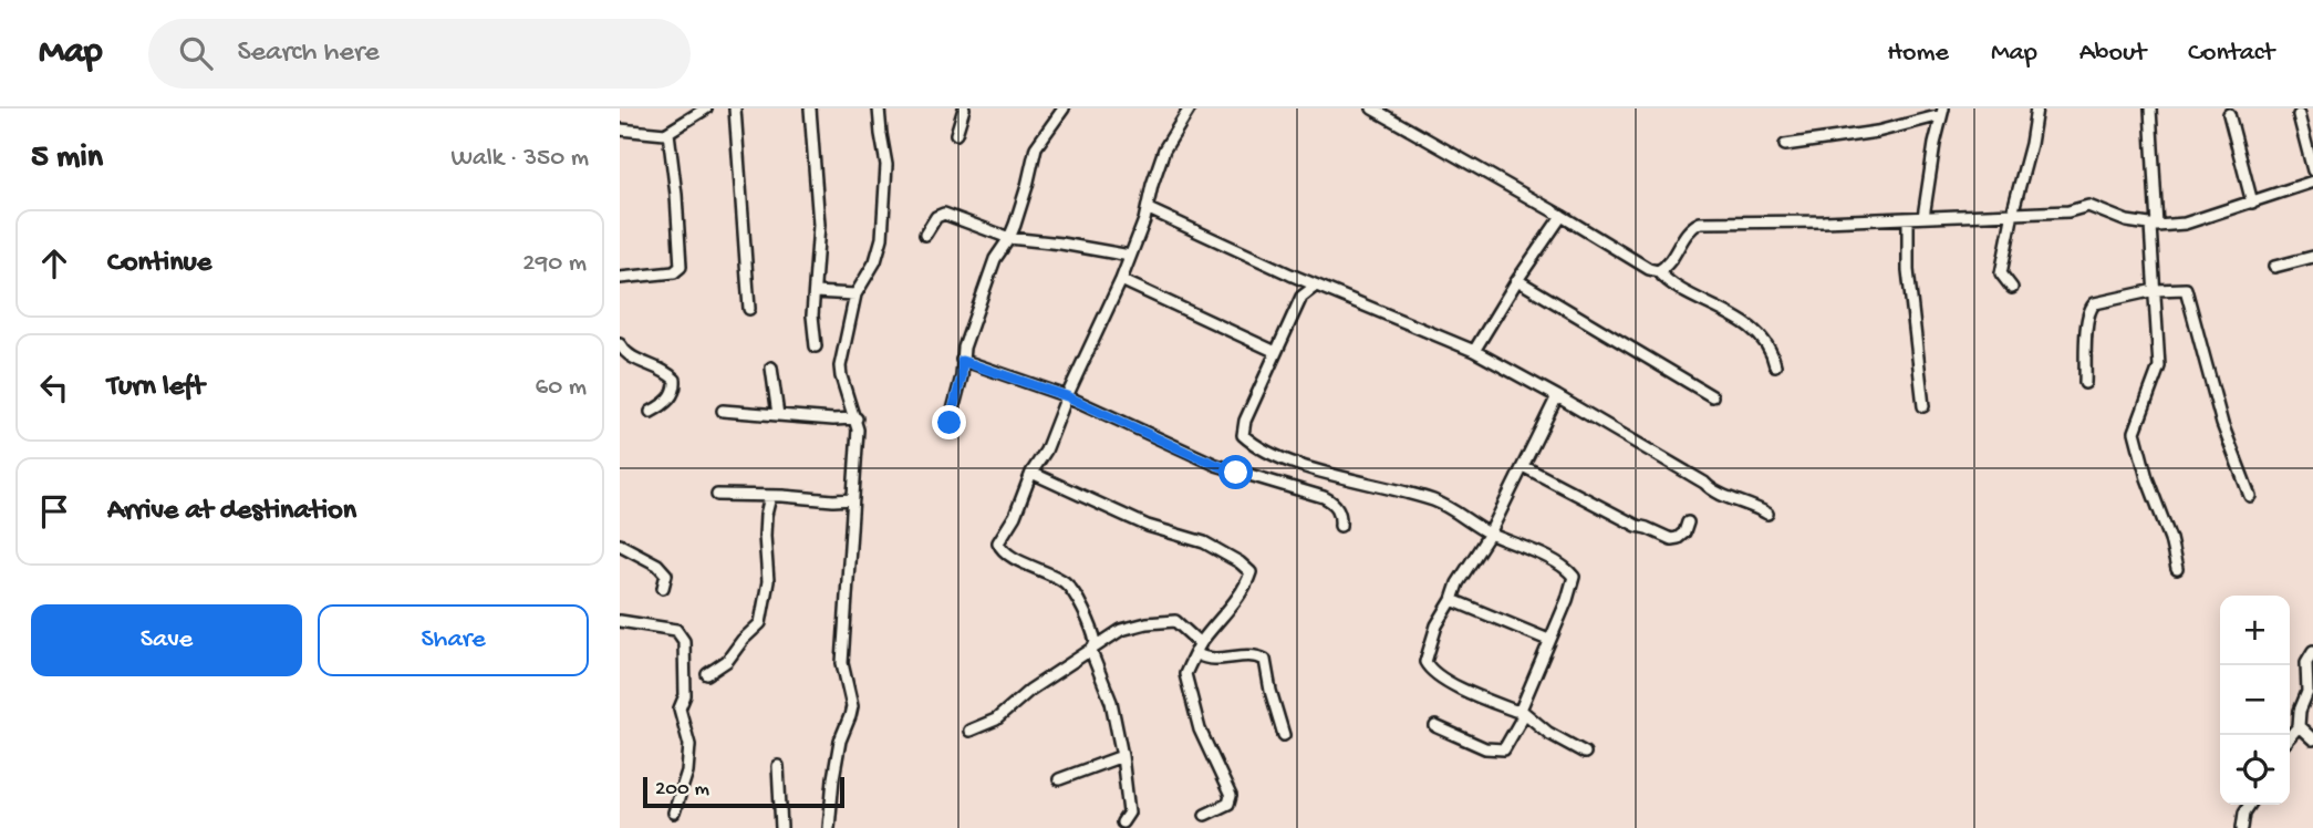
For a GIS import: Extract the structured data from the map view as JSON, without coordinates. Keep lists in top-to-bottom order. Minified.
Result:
{"scale_bar":"200 m","page":{"header":"Map","search":"Search here","nav":["Home","Map","About","Contact"],"heading":["5 min","Walk · 350 m"],"list":[["Continue","290 m"],["Turn left","60 m"],"Arrive at destination"],"buttons":["Save","Share"],"map_buttons":["+","−"],"scale":"200 m"}}
